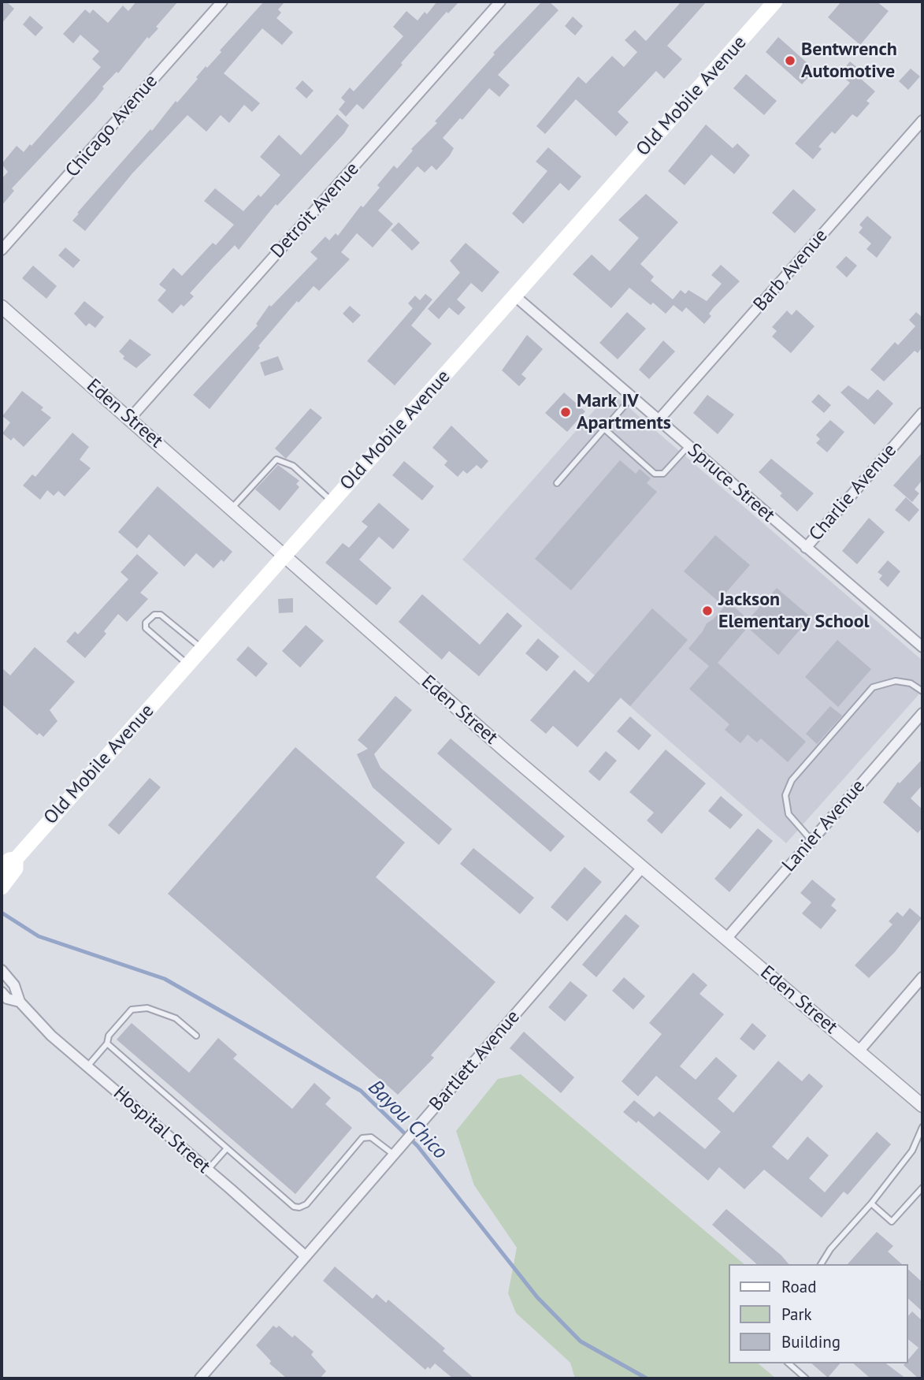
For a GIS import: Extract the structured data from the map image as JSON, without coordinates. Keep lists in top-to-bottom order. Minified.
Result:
{"streets":{"main road":["Old Mobile Avenue"],"street":["Chicago Avenue","Detroit Avenue","Barb Avenue","Eden Street","Spruce Street","Charlie Avenue","Lanier Avenue","Bartlett Avenue","Hospital Street"]},"crossings":[["Old Mobile Avenue","Eden Street"],["Old Mobile Avenue","Spruce Street"],["Detroit Avenue","Eden Street"],["Barb Avenue","Spruce Street"],["Eden Street","Lanier Avenue"],["Eden Street","Bartlett Avenue"],["Spruce Street","Charlie Avenue"],["Bartlett Avenue","Hospital Street"]],"water":["Bayou Chico"],"places":["Bentwrench Automotive","Mark IV Apartments","Jackson Elementary School"],"legend":["Road","Park","Building"]}
